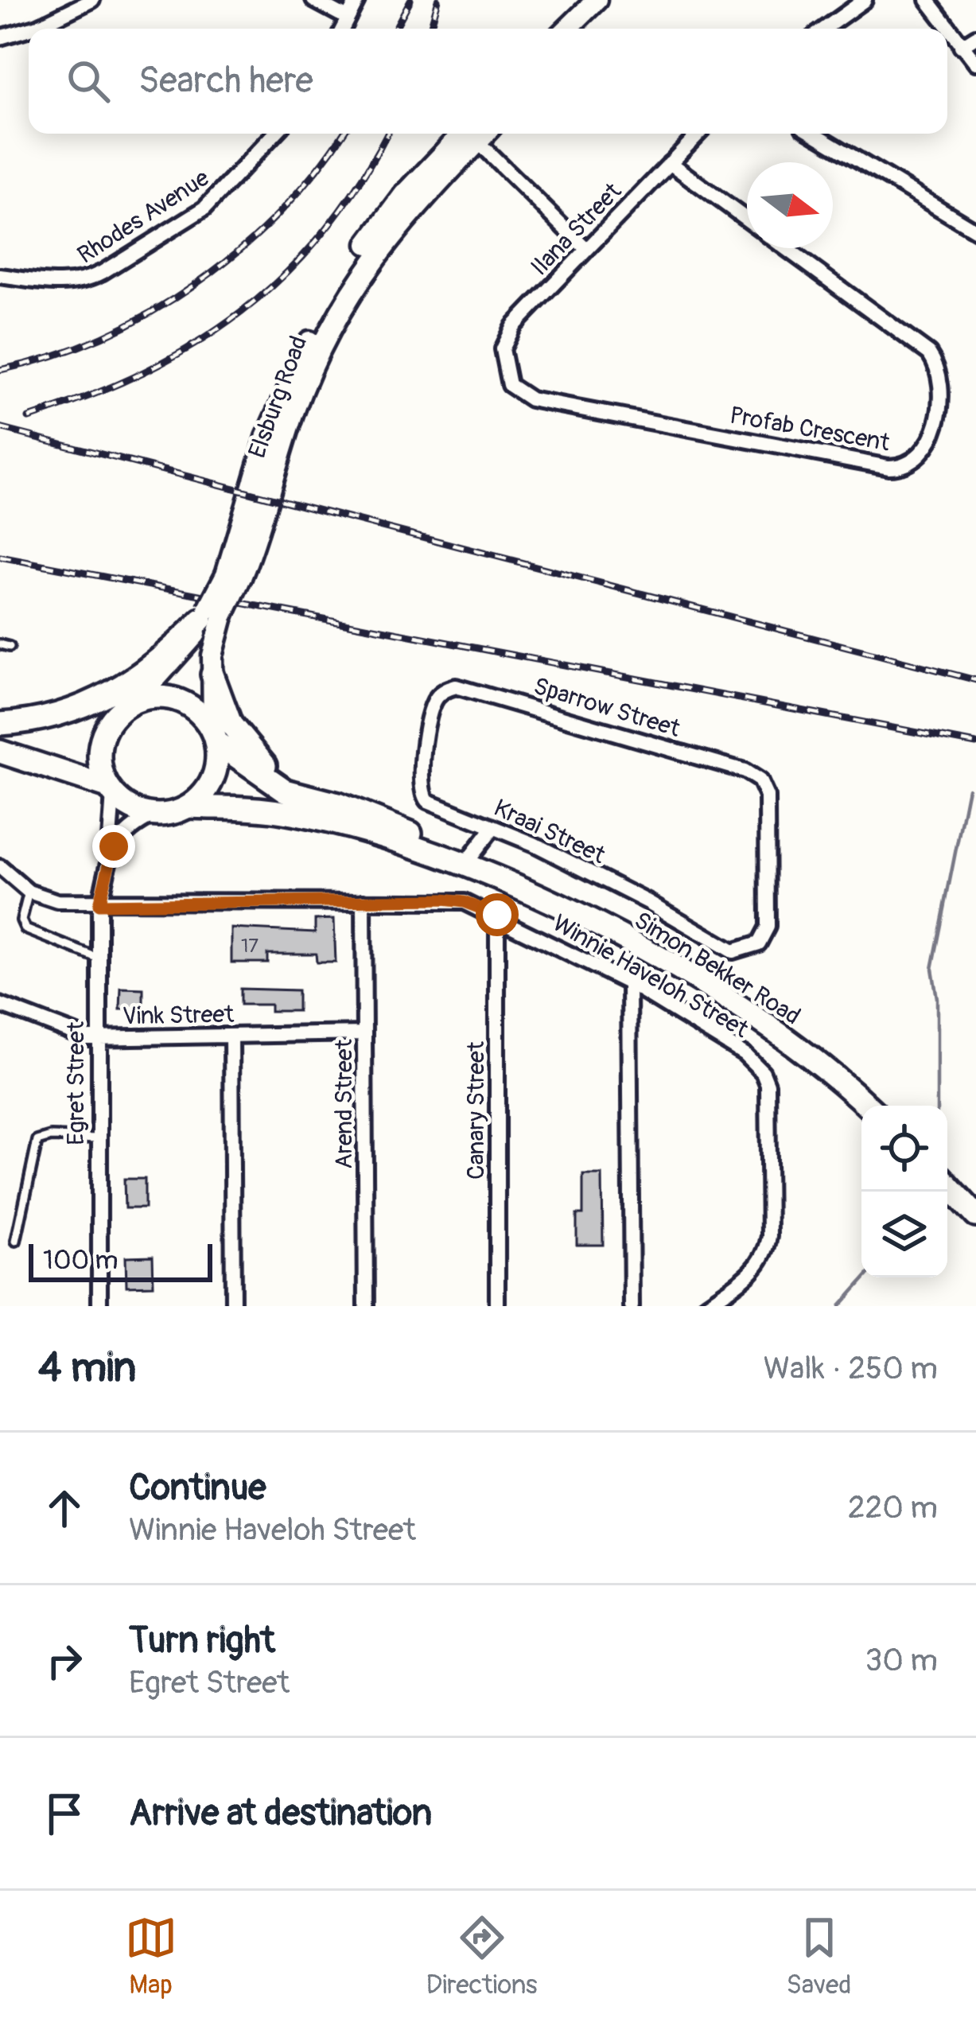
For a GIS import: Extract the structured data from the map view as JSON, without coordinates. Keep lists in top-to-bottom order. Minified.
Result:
{"streets":{"main road":["Elsburg Road","Simon Bekker Road"],"street":["Rhodes Avenue","Ilana Street","Profab Crescent","Sparrow Street","Kraai Street","Winnie Haveloh Street","Vink Street","Egret Street","Arend Street","Canary Street"]},"crossings":[["Ilana Street","Profab Crescent"],["Elsburg Road","Simon Bekker Road"],["Elsburg Road","Egret Street"],["Sparrow Street","Kraai Street"],["Simon Bekker Road","Egret Street"],["Winnie Haveloh Street","Egret Street"],["Winnie Haveloh Street","Arend Street"],["Winnie Haveloh Street","Canary Street"],["Vink Street","Egret Street"],["Vink Street","Arend Street"]],"house_numbers":["17"],"scale_bar":"100 m","north":"right","page":{"search":"Search here","scale":"100 m","heading":["4 min","Walk · 250 m"],"list":[["Continue","Winnie Haveloh Street","220 m"],["Turn right","Egret Street","30 m"],"Arrive at destination"],"nav":["Map","Directions","Saved"]}}
